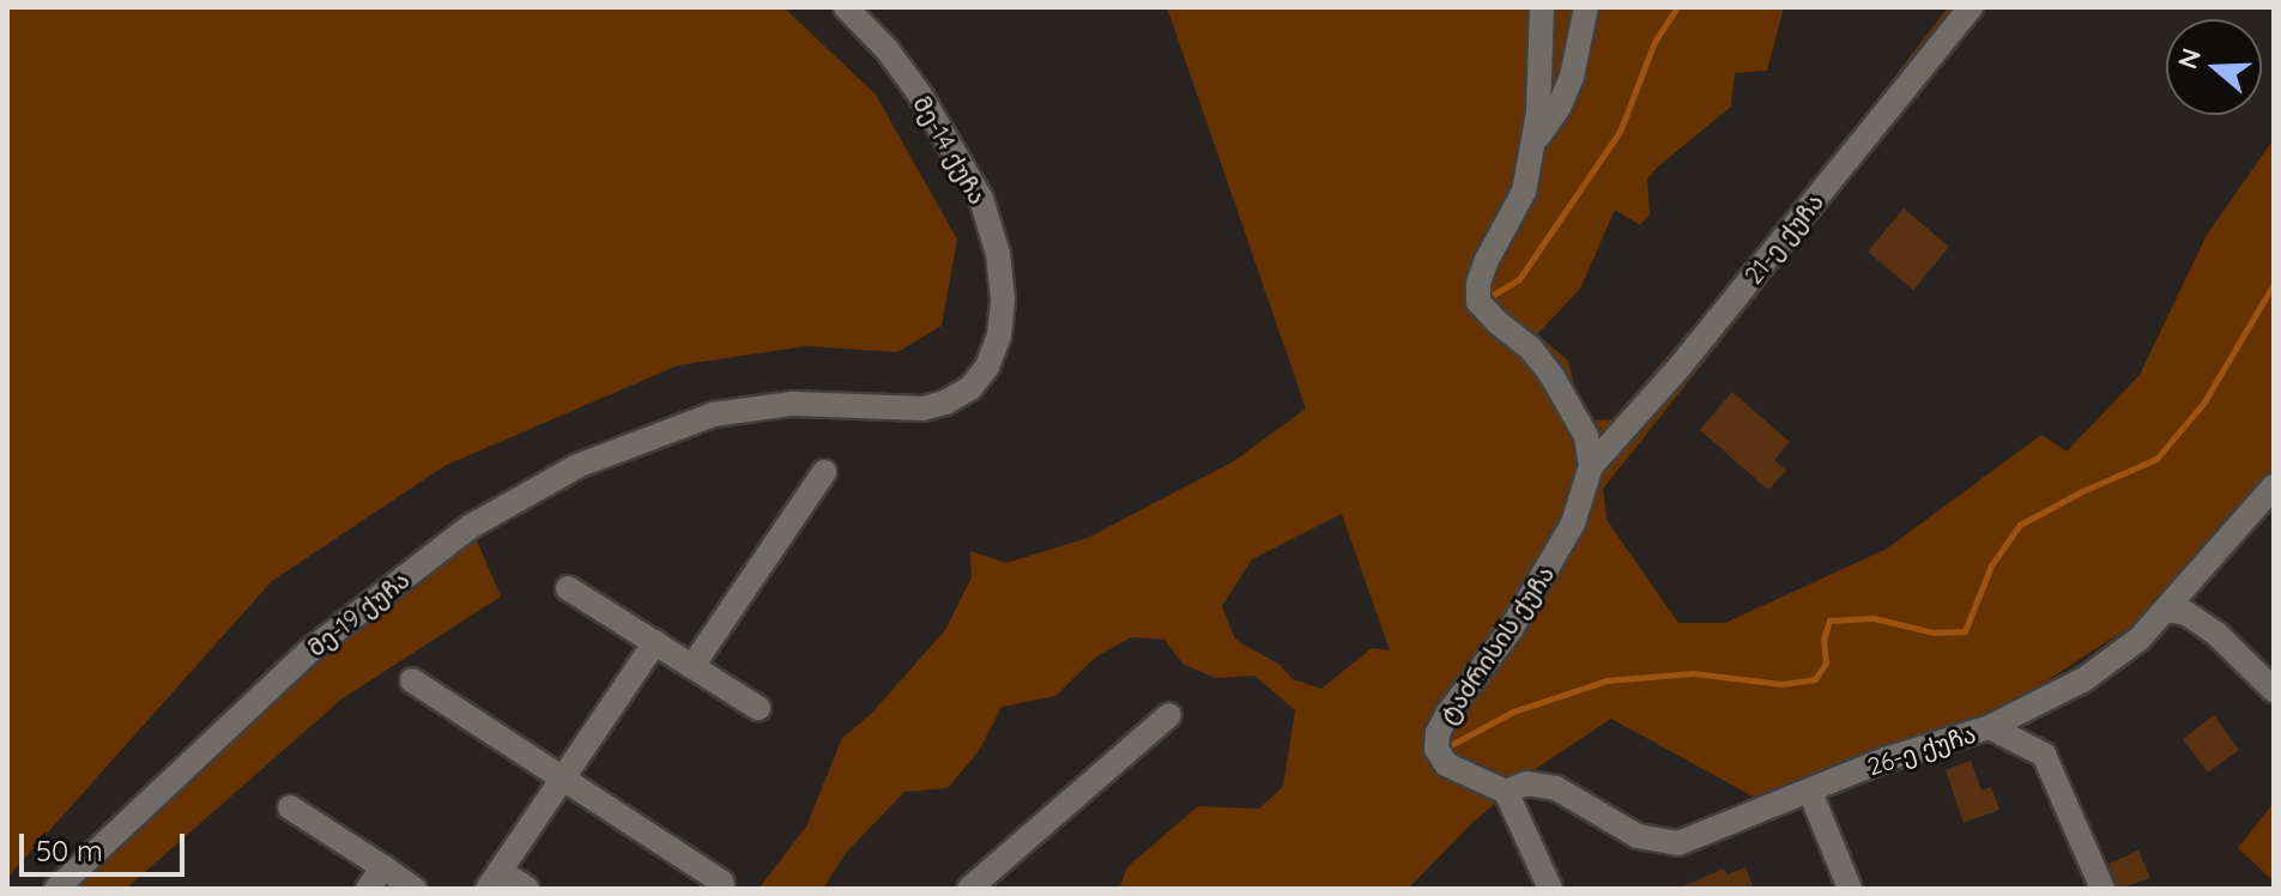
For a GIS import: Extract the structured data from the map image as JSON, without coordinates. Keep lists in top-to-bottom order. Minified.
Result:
{"streets":{"street":["მე-14 ქუჩა","21-ე ქუჩა","მე-19 ქუჩა","ტაძრისის ქუჩა","26-ე ქუჩა"]},"crossings":[["მე-14 ქუჩა","მე-19 ქუჩა"],["21-ე ქუჩა","ტაძრისის ქუჩა"],["ტაძრისის ქუჩა","26-ე ქუჩა"]],"scale_bar":"50 m","north":"left"}
